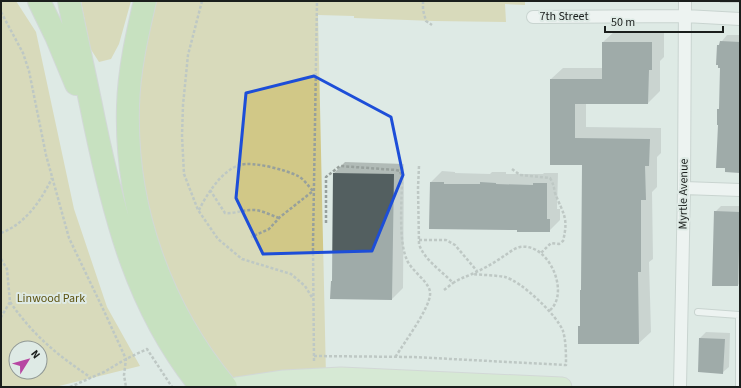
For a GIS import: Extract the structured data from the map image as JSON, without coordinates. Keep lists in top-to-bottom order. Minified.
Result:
{"streets":{"street":["7th Street","Myrtle Avenue"]},"crossings":[["7th Street","Myrtle Avenue"]],"parks":["Linwood Park"],"scale_bar":"50 m","north":"top right"}
